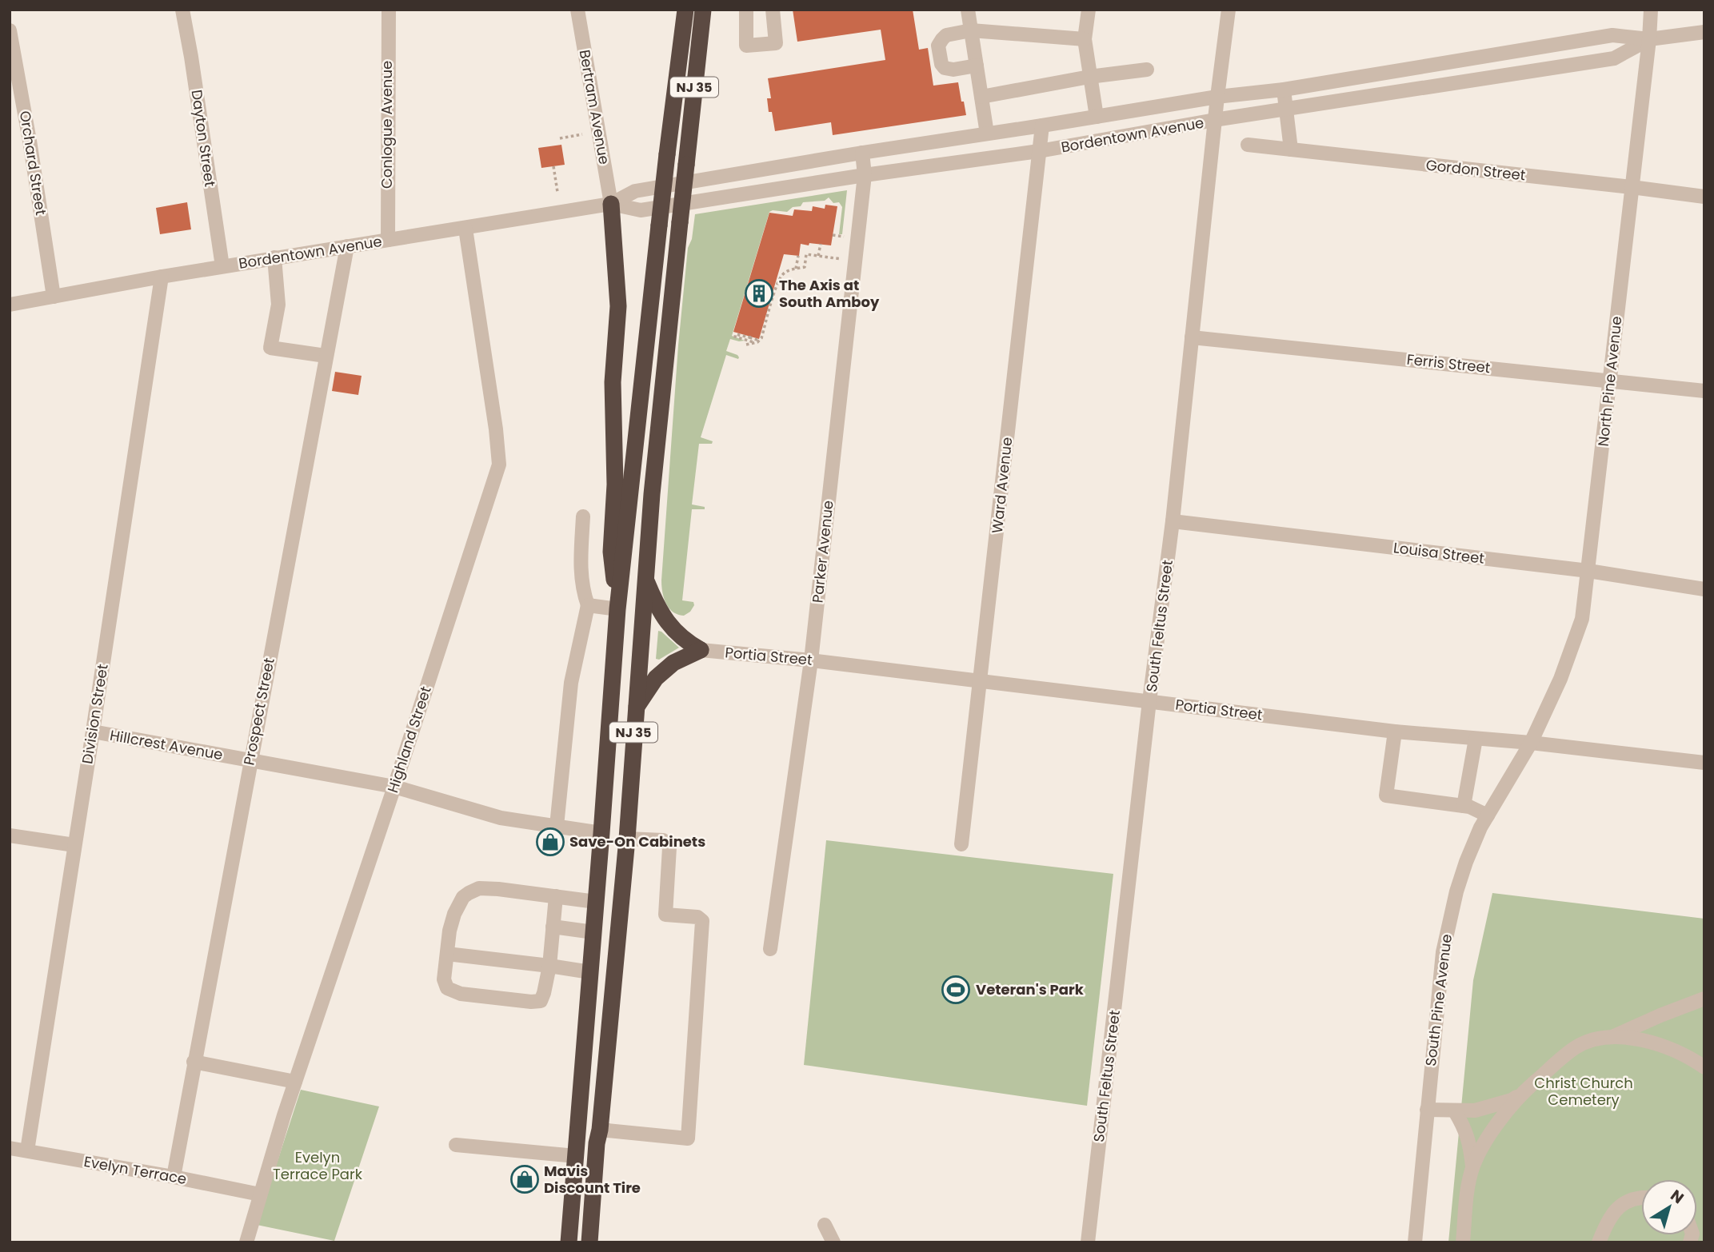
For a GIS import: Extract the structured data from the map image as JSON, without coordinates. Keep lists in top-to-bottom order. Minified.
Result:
{"streets":{"highway":["NJ 35"],"street":["Bertram Avenue","Conlogue Avenue","Bordentown Avenue","Dayton Street","Orchard Street","Gordon Street","Ferris Street","North Pine Avenue","Ward Avenue","Parker Avenue","Louisa Street","South Feltus Street","Portia Street","Prospect Street","Division Street","Highland Street","Hillcrest Avenue","South Pine Avenue","Evelyn Terrace"]},"crossings":[["NJ 35","Hillcrest Avenue"],["Bertram Avenue","Bordentown Avenue"],["Conlogue Avenue","Bordentown Avenue"],["Bordentown Avenue","Dayton Street"],["Bordentown Avenue","Orchard Street"],["Bordentown Avenue","North Pine Avenue"],["Bordentown Avenue","Ward Avenue"],["Bordentown Avenue","Parker Avenue"],["Bordentown Avenue","South Feltus Street"],["Bordentown Avenue","Prospect Street"],["Bordentown Avenue","Division Street"],["Bordentown Avenue","Highland Street"],["Gordon Street","North Pine Avenue"],["Ferris Street","North Pine Avenue"],["Ferris Street","South Feltus Street"],["North Pine Avenue","Louisa Street"],["North Pine Avenue","Portia Street"],["North Pine Avenue","South Pine Avenue"],["Ward Avenue","Portia Street"],["Parker Avenue","Portia Street"],["Louisa Street","South Feltus Street"],["South Feltus Street","Portia Street"],["Portia Street","South Pine Avenue"],["Prospect Street","Hillcrest Avenue"],["Prospect Street","Evelyn Terrace"],["Division Street","Hillcrest Avenue"],["Division Street","Evelyn Terrace"],["Highland Street","Hillcrest Avenue"],["Highland Street","Evelyn Terrace"]],"parks":["Christ Church Cemetery","Evelyn Terrace Park"],"places":{"building":["The Axis at South Amboy"],"shop":["Save-On Cabinets","Mavis Discount Tire"],"sports":["Veteran's Park"]},"north":"top right"}
